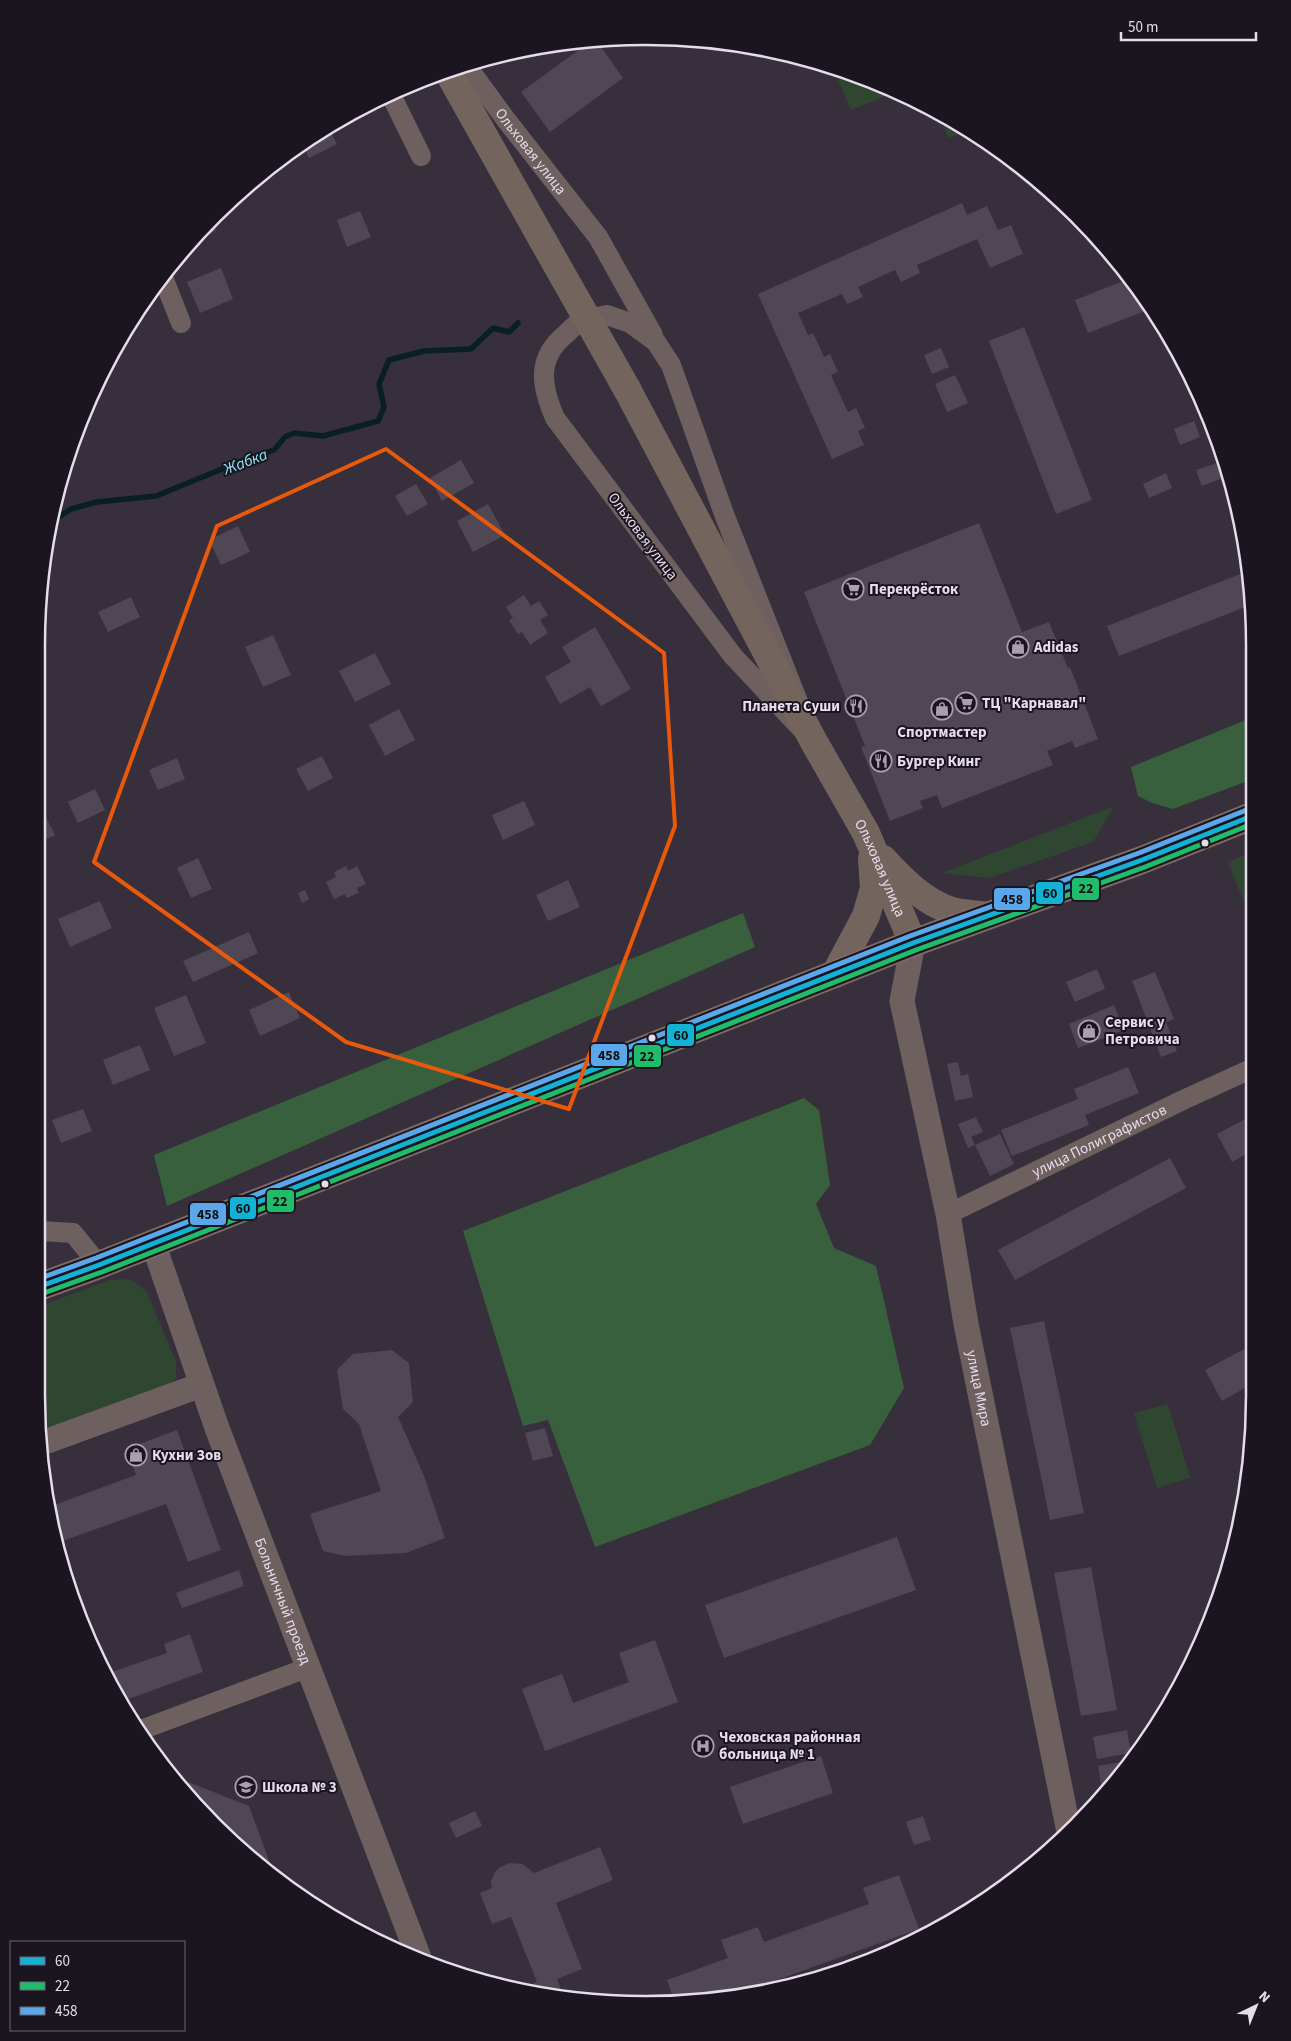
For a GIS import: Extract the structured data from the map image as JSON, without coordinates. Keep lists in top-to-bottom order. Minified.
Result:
{"streets":{"main road":["Ольховая улица"],"street":["улица Полиграфистов","улица Мира","Больничный проезд"]},"crossings":[["Ольховая улица","улица Мира"],["улица Полиграфистов","улица Мира"]],"water":["Жабка"],"places":{"supermarket":["Перекрёсток","ТЦ \"Карнавал\""],"shop":["Adidas","Спортмастер","Сервис у Петровича","Кухни Зов"],"restaurant":["Планета Суши","Бургер Кинг"],"hospital":["Чеховская районная больница № 1"],"school or university":["Школа № 3"]},"lines":["transit line 458","transit line 60","transit line 22"],"legend":["60","22","458"],"scale_bar":"50 m","north":"top right"}
